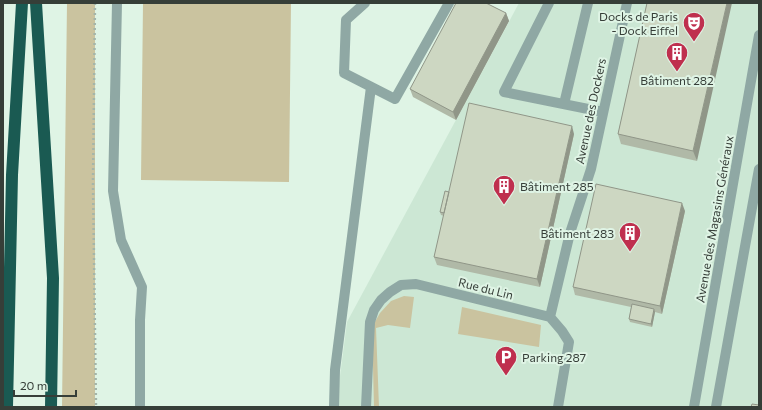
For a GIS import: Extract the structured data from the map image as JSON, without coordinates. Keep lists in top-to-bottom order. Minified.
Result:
{"streets":{"street":["Avenue des Dockers","Avenue des Magasins Généraux","Rue du Lin"]},"crossings":[["Avenue des Dockers","Rue du Lin"]],"places":{"theatre":["Docks de Paris - Dock Eiffel"],"building":["Bâtiment 282","Bâtiment 285","Bâtiment 283"],"parking":["Parking 287"]},"scale_bar":"20 m"}
